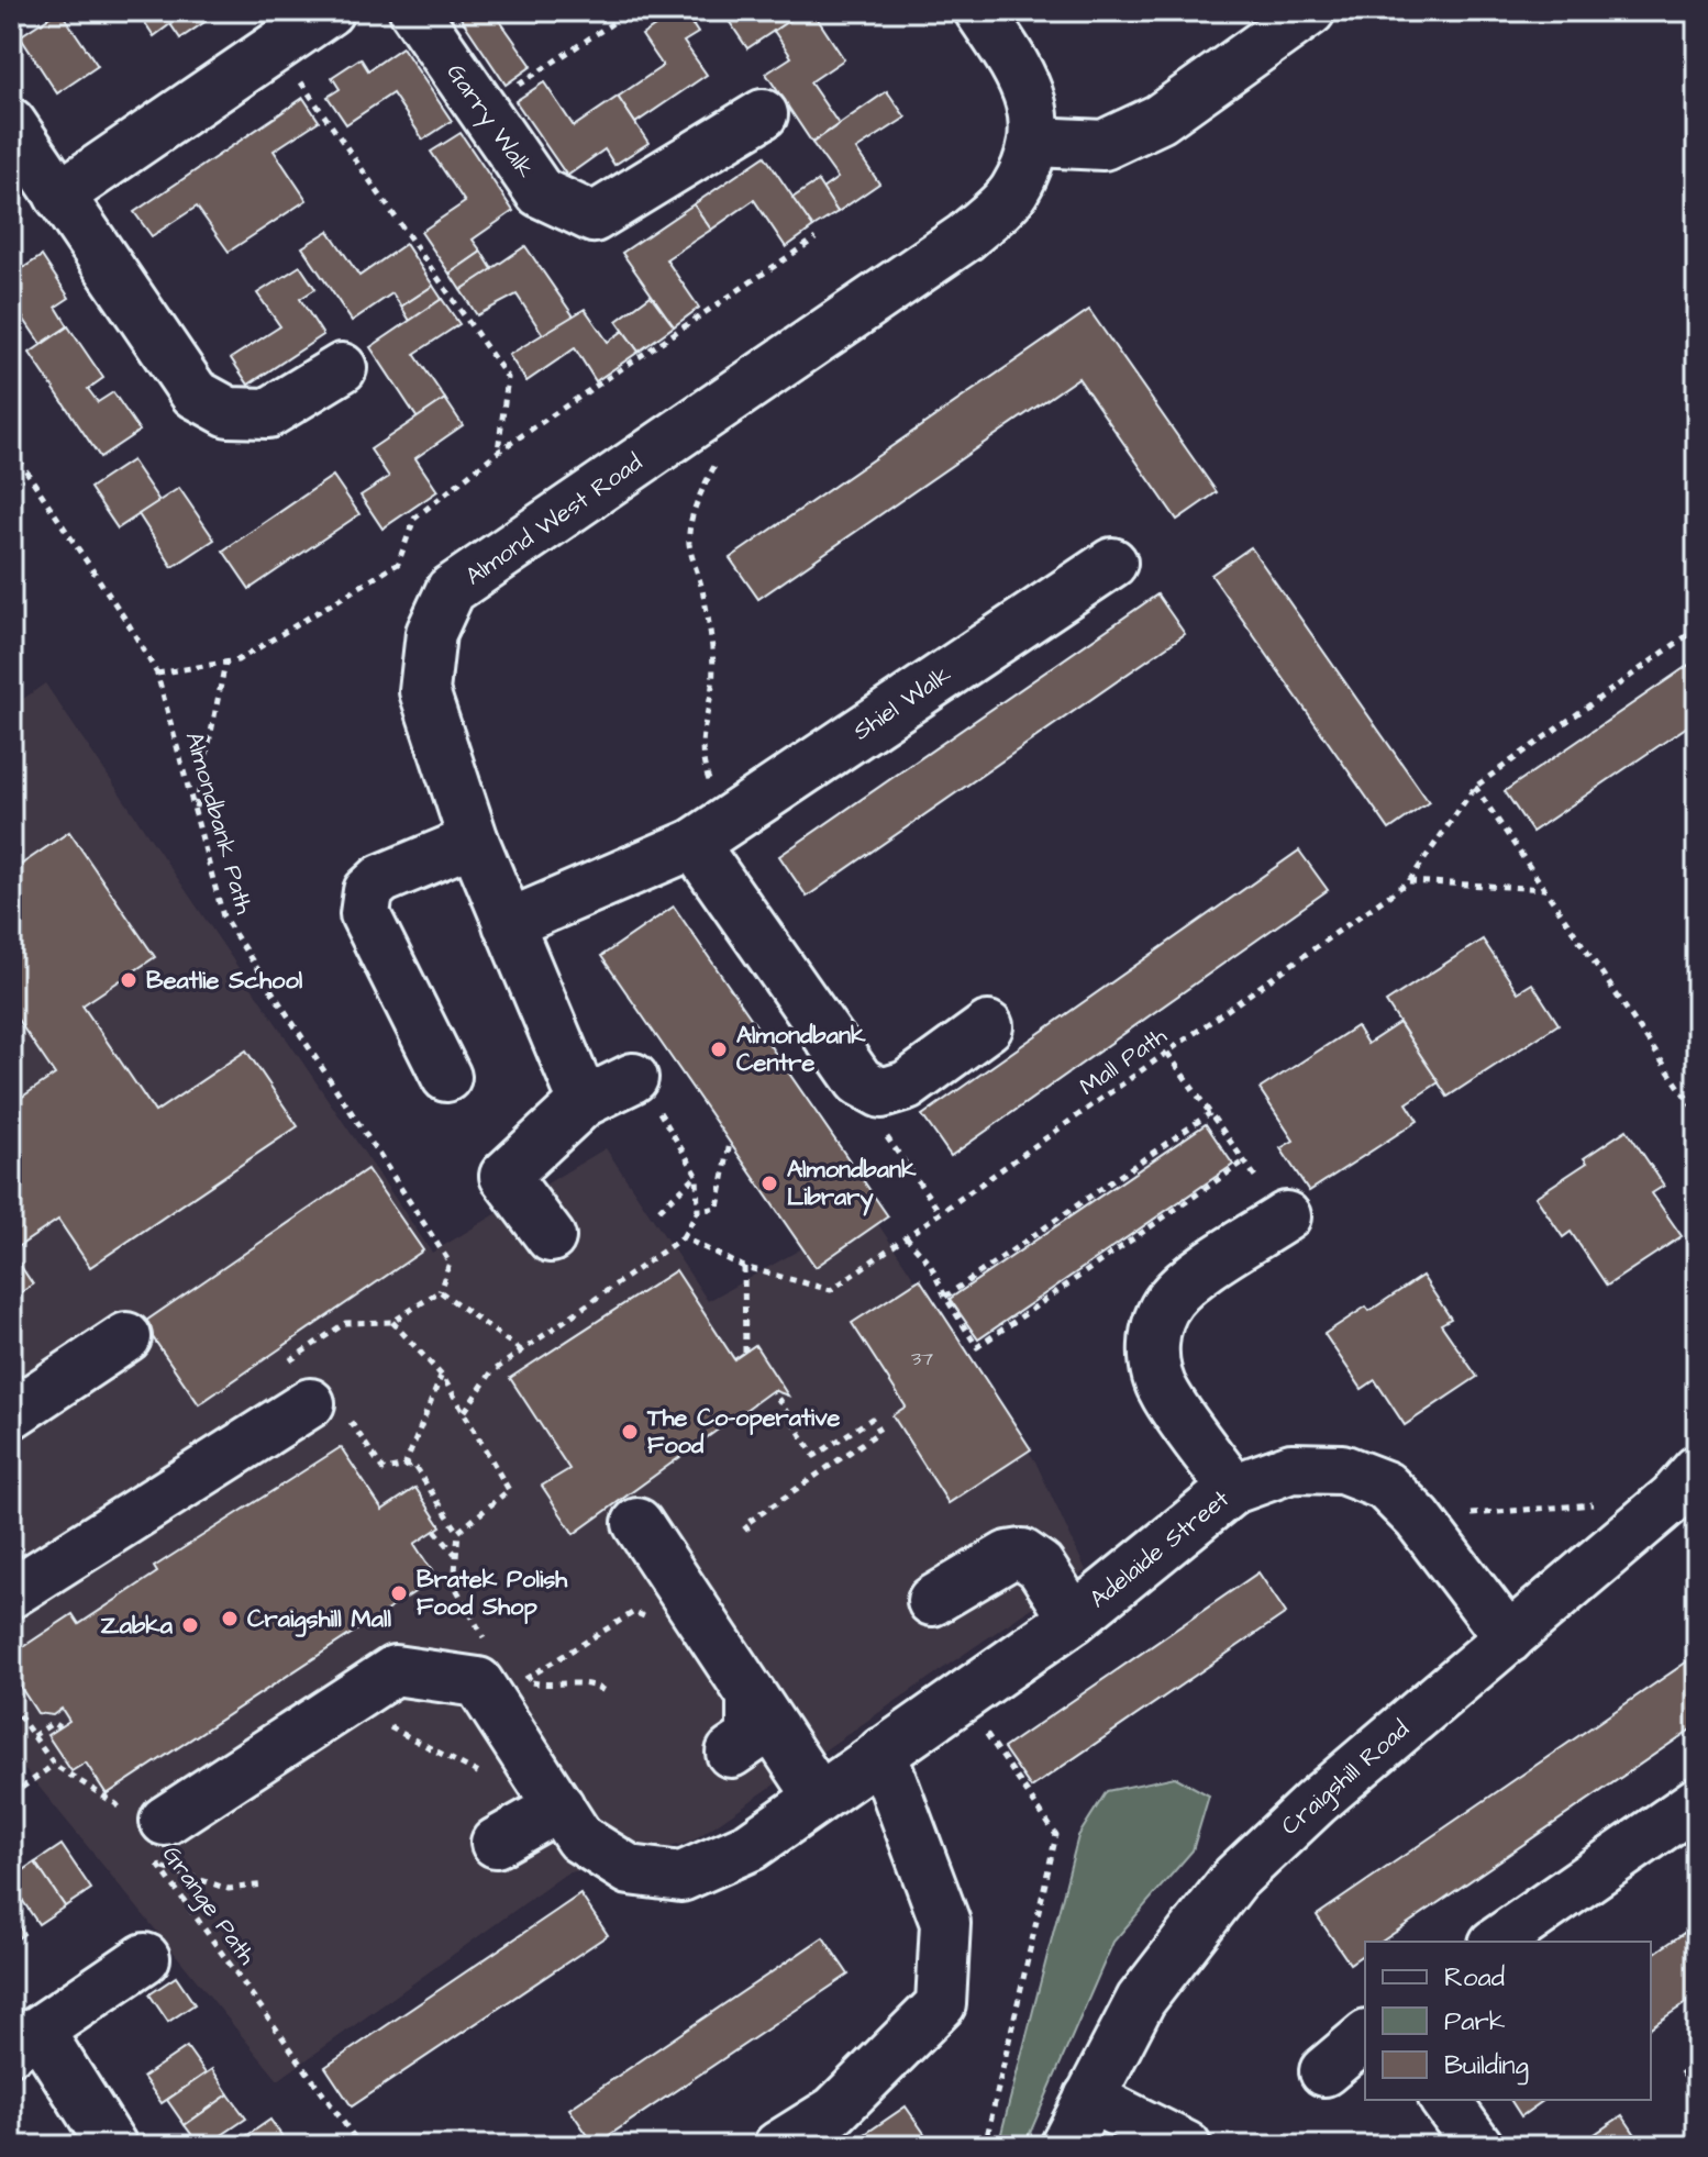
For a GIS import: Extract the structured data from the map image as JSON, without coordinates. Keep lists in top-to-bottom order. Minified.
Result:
{"streets":{"street":["Garry Walk","Almond West Road","Shiel Walk","Adelaide Street","Craigshill Road"],"path":["Almondbank Path","Mall Path","Grange Path"]},"crossings":[["Almond West Road","Shiel Walk"],["Adelaide Street","Craigshill Road"],["Adelaide Street","Grange Path"]],"places":["Beatlie School","Almondbank Centre","Almondbank Library","The Co-operative Food","Bratek Polish Food Shop","Craigshill Mall","Zabka"],"house_numbers":["37"],"legend":["Road","Park","Building"]}
